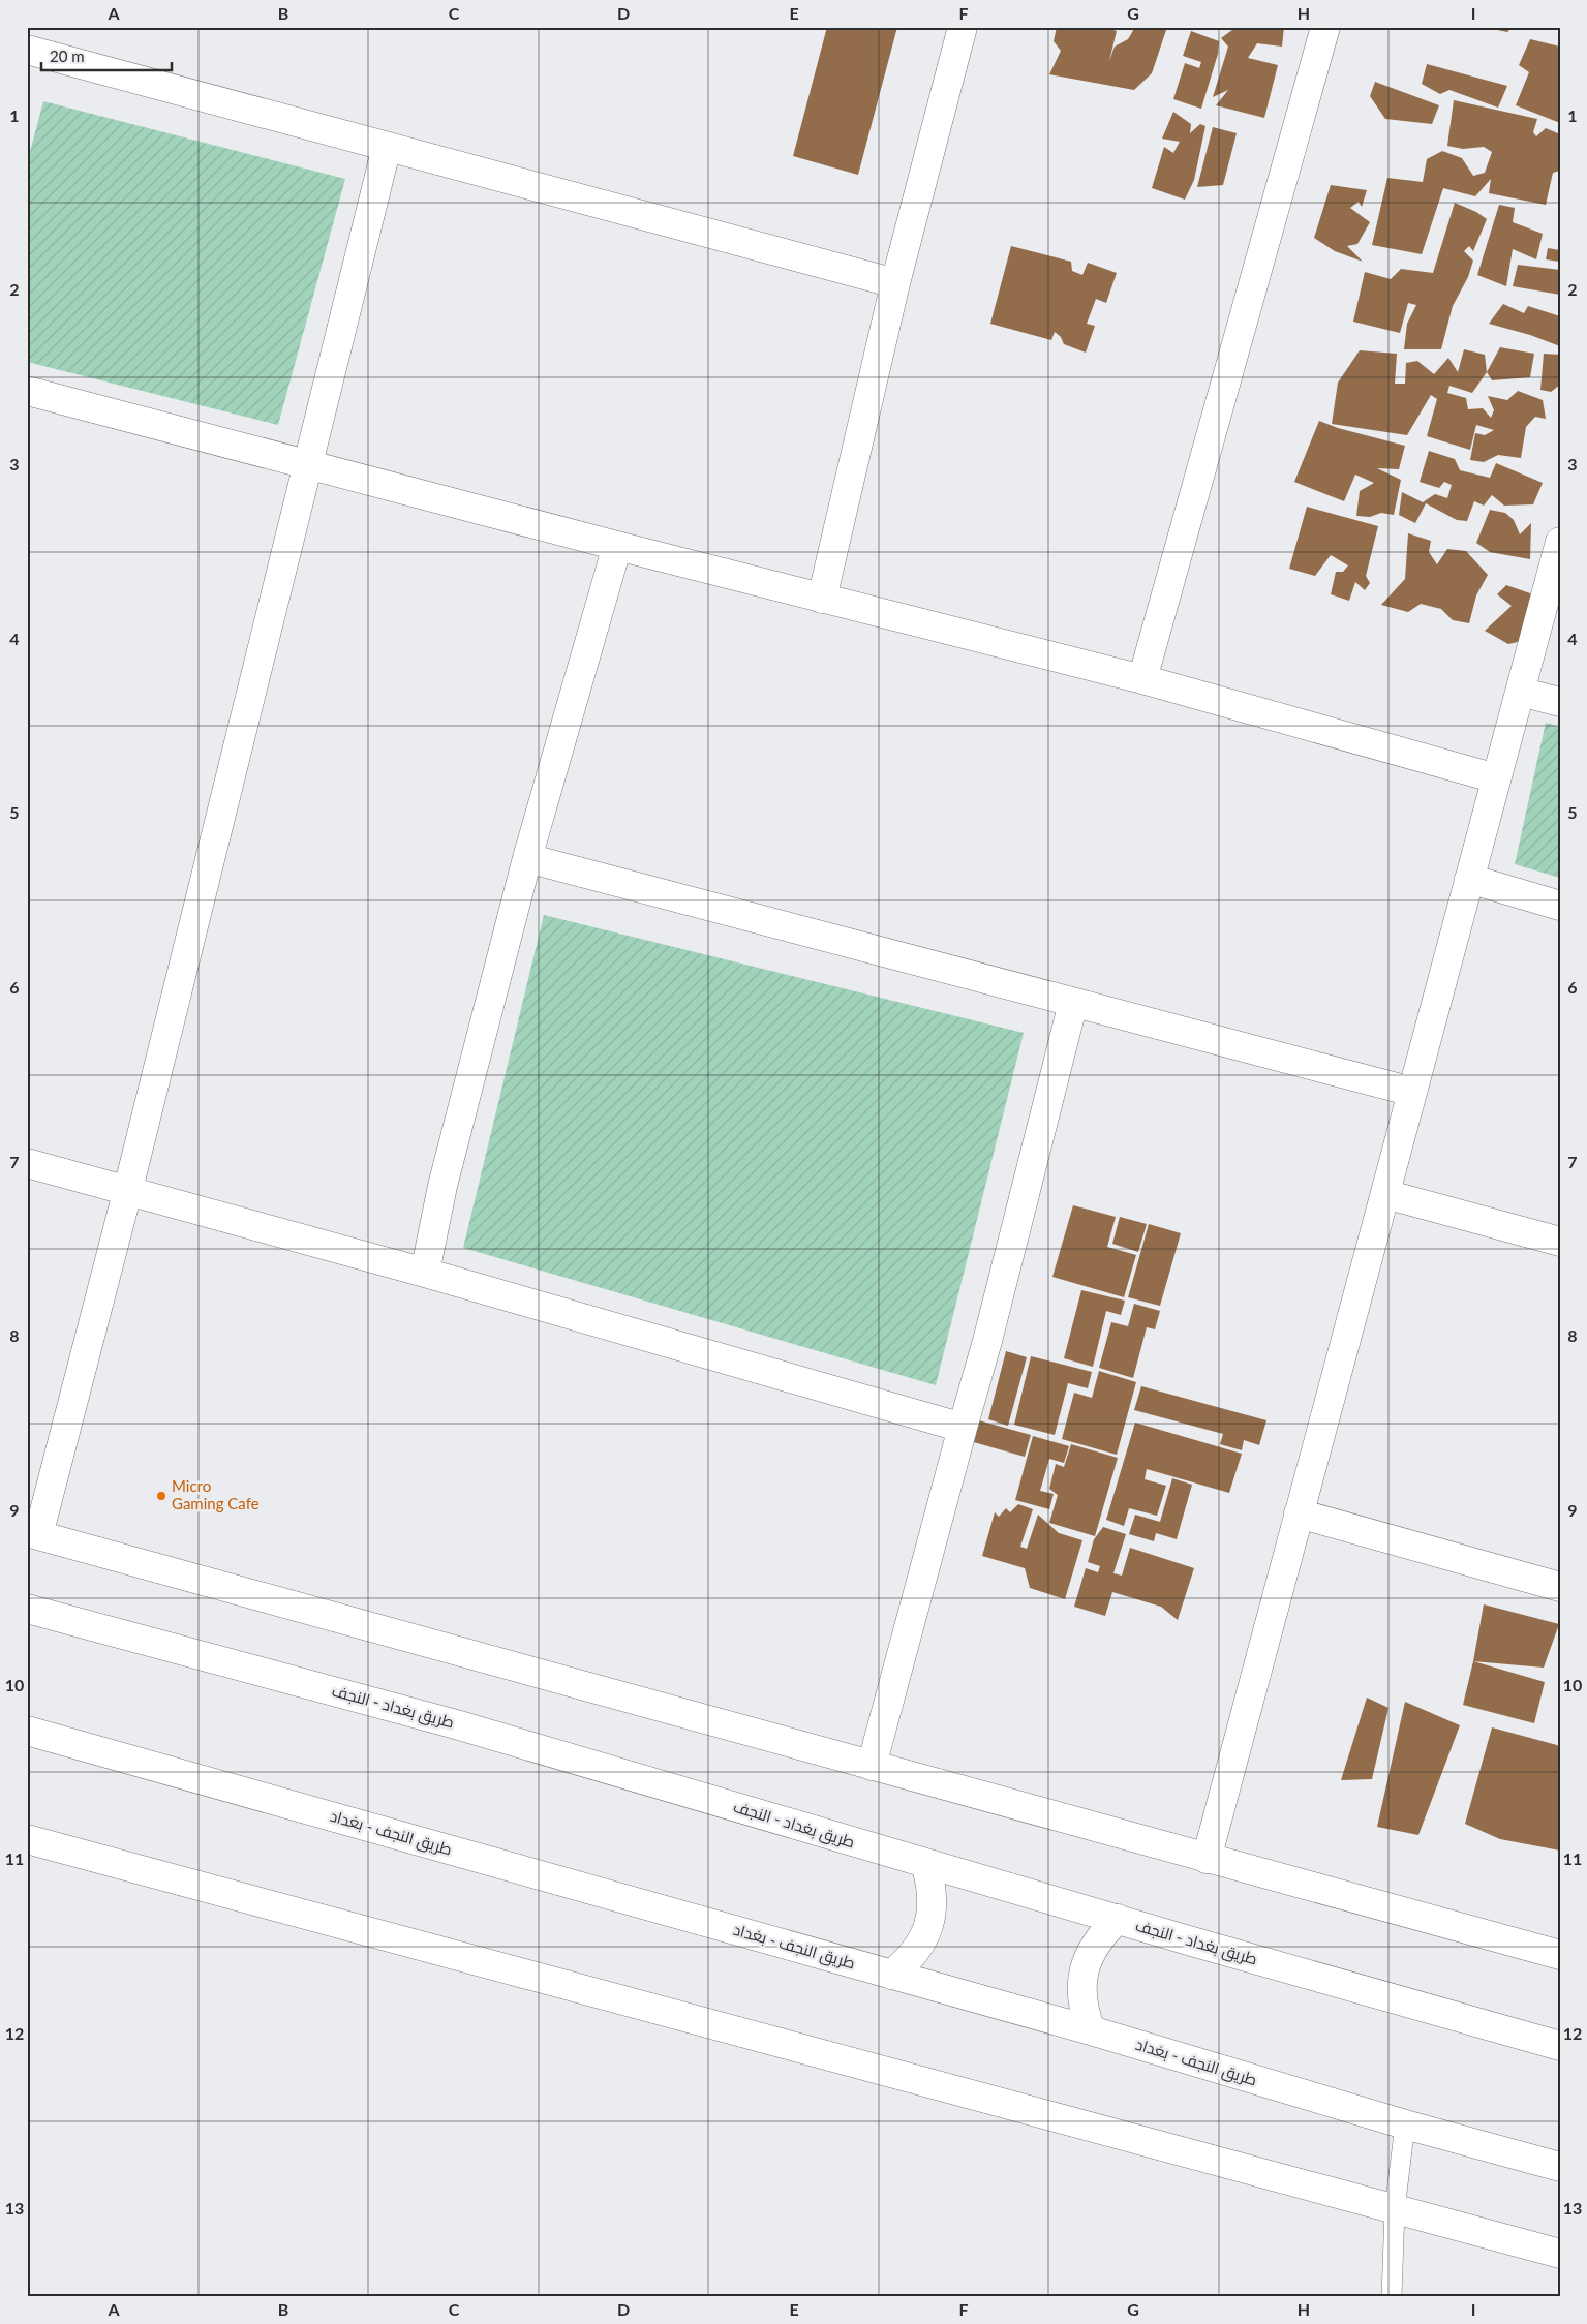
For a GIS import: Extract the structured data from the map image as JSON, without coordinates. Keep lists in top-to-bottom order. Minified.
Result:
{"streets":{"street":["طريق بغداد - النجف","طريق النجف - بغداد"]},"places":["Micro Gaming Cafe"],"scale_bar":"20 m","grid":{"columns":["A","B","C","D","E","F","G","H","I"],"rows":["1","2","3","4","5","6","7","8","9","10","11","12","13"]}}
